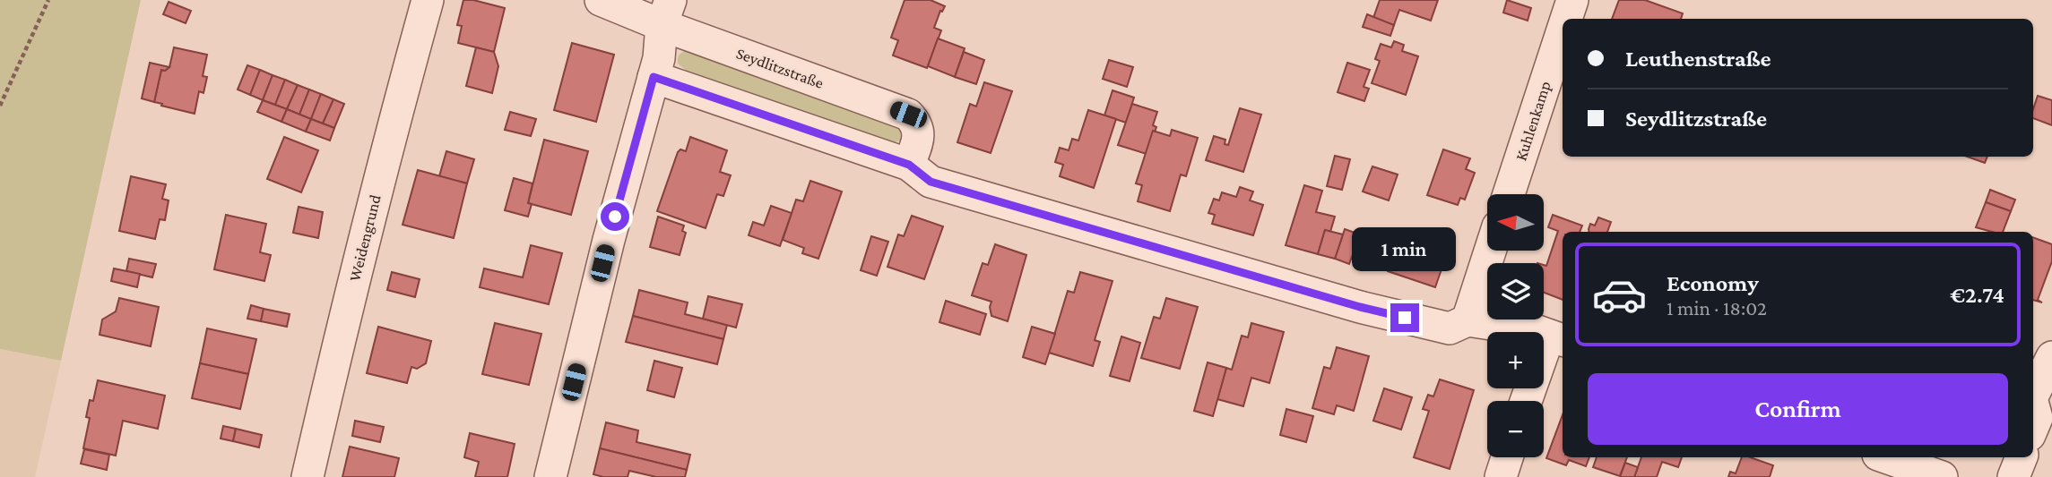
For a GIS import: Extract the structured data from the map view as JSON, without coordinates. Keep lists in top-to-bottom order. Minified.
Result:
{"streets":{"street":["Seydlitzstraße","Kuhlenkamp","Weidengrund"]},"north":"left","page":{"banner":["Leuthenstraße","Seydlitzstraße"],"map_buttons":["+","−"],"bubble":"1 min","list":[{"name":"Economy","note":"1 min · 18:02","value":"€2.74"}],"buttons":"Confirm"}}
